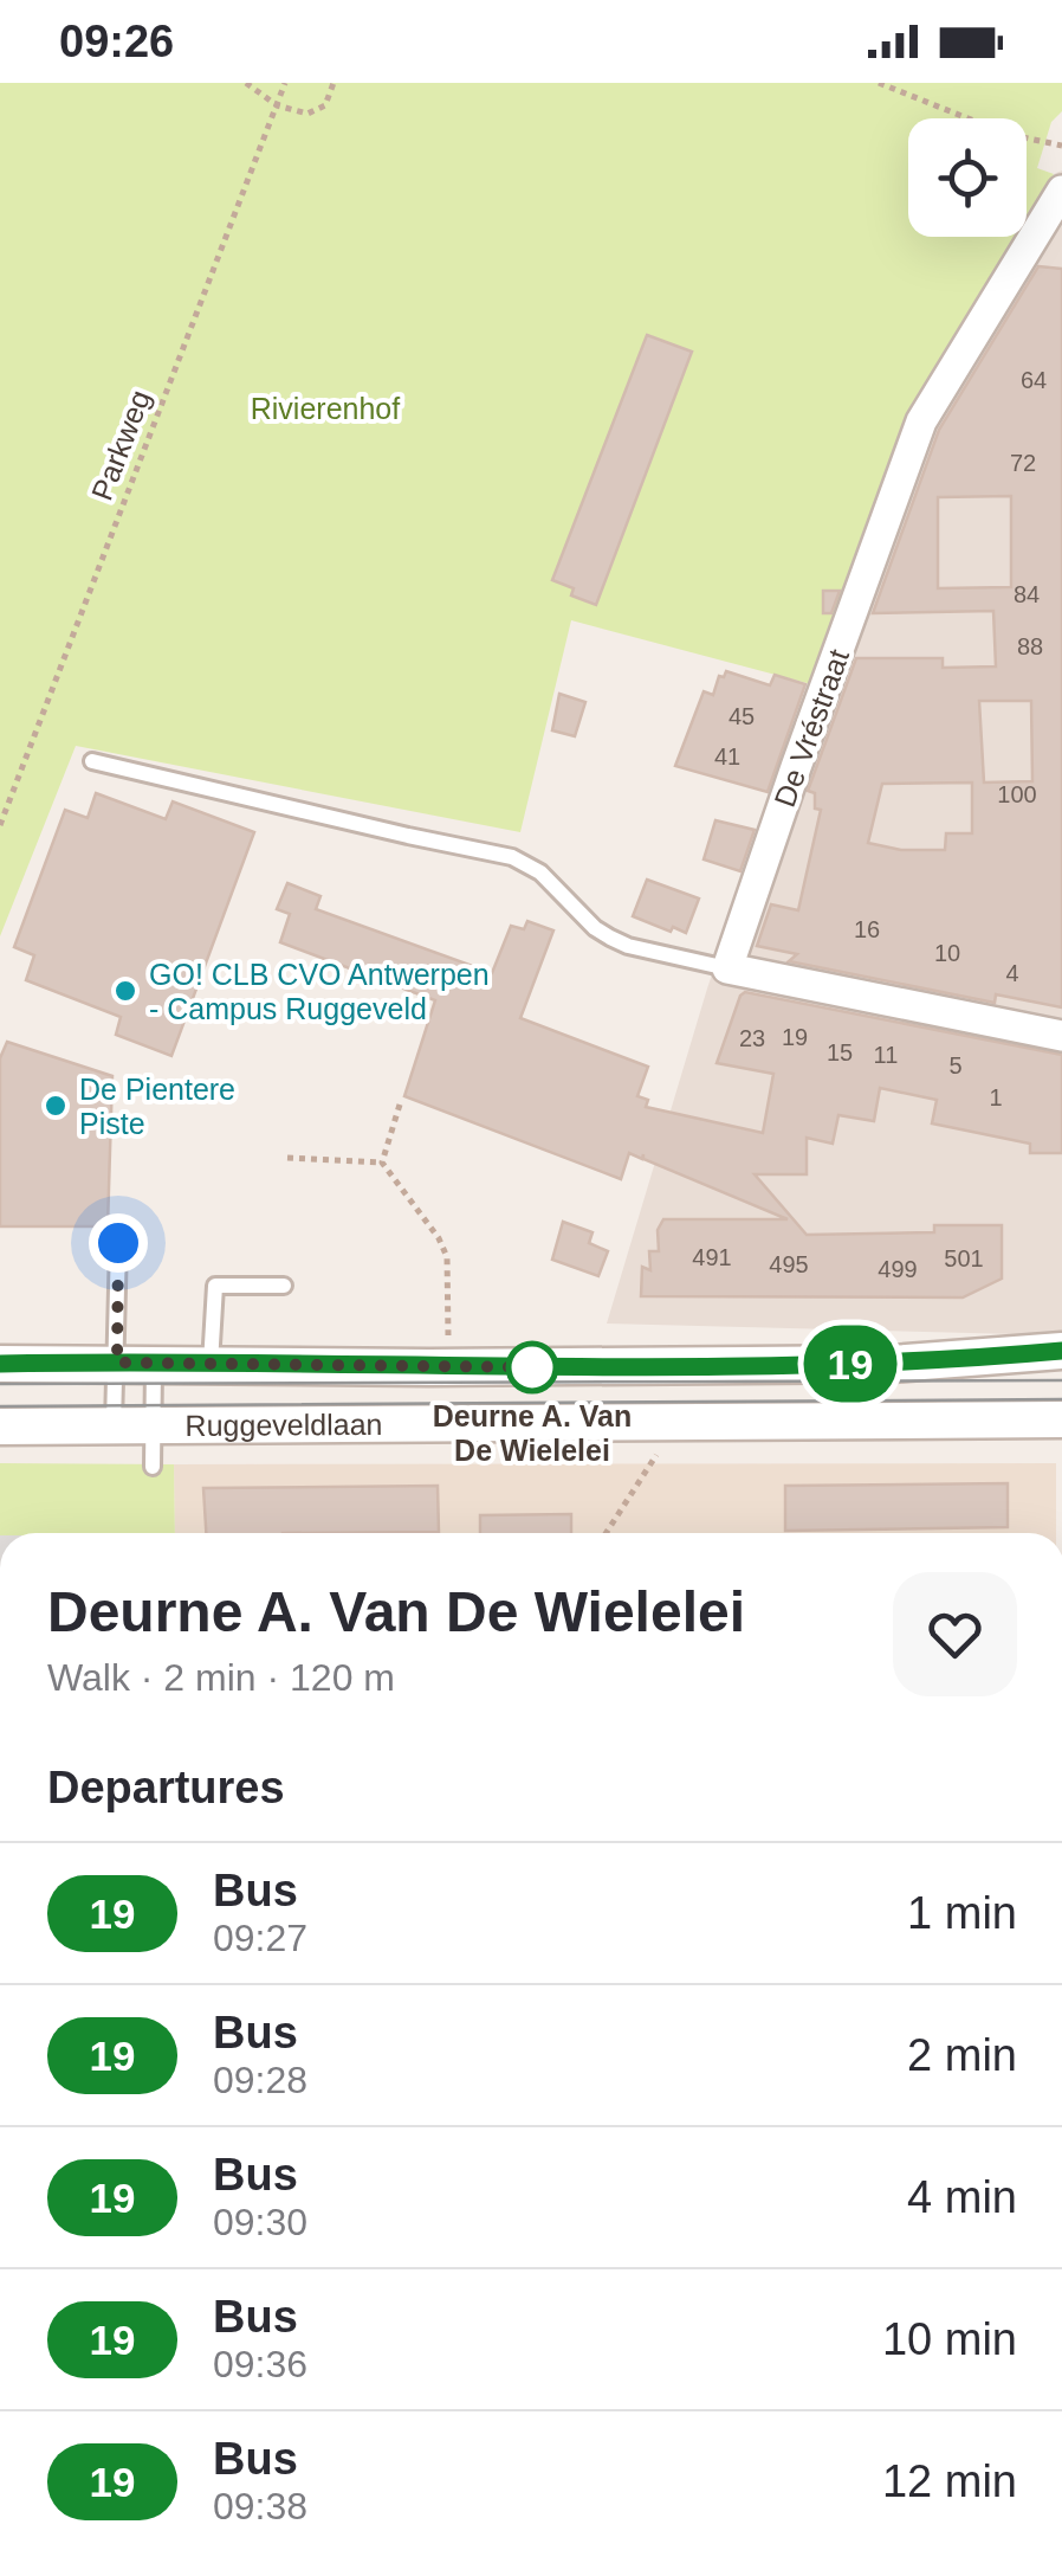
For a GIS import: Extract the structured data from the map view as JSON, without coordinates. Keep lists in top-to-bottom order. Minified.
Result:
{"streets":{"street":["De Vréstraat","Ruggeveldlaan"],"path":["Parkweg"]},"parks":["Rivierenhof"],"places":["GO! CLB CVO Antwerpen - Campus Ruggeveld","De Pientere Piste","Deurne A. Van De Wielelei"],"lines":["bus line 19"],"house_numbers":["64","72","84","88","45","41","100","16","10","4","19","23","15","11","5","1","491","501","495","499"],"page":{"status":"09:26","on_map":"19","heading":[["Deurne A. Van De Wielelei","Walk · 2 min · 120 m"],"Departures"],"list":[{"mark":"19","name":"Bus","note":"09:27","value":"1 min"},{"mark":"19","name":"Bus","note":"09:28","value":"2 min"},{"mark":"19","name":"Bus","note":"09:30","value":"4 min"},{"mark":"19","name":"Bus","note":"09:36","value":"10 min"},{"mark":"19","name":"Bus","note":"09:38","value":"12 min"}]}}
